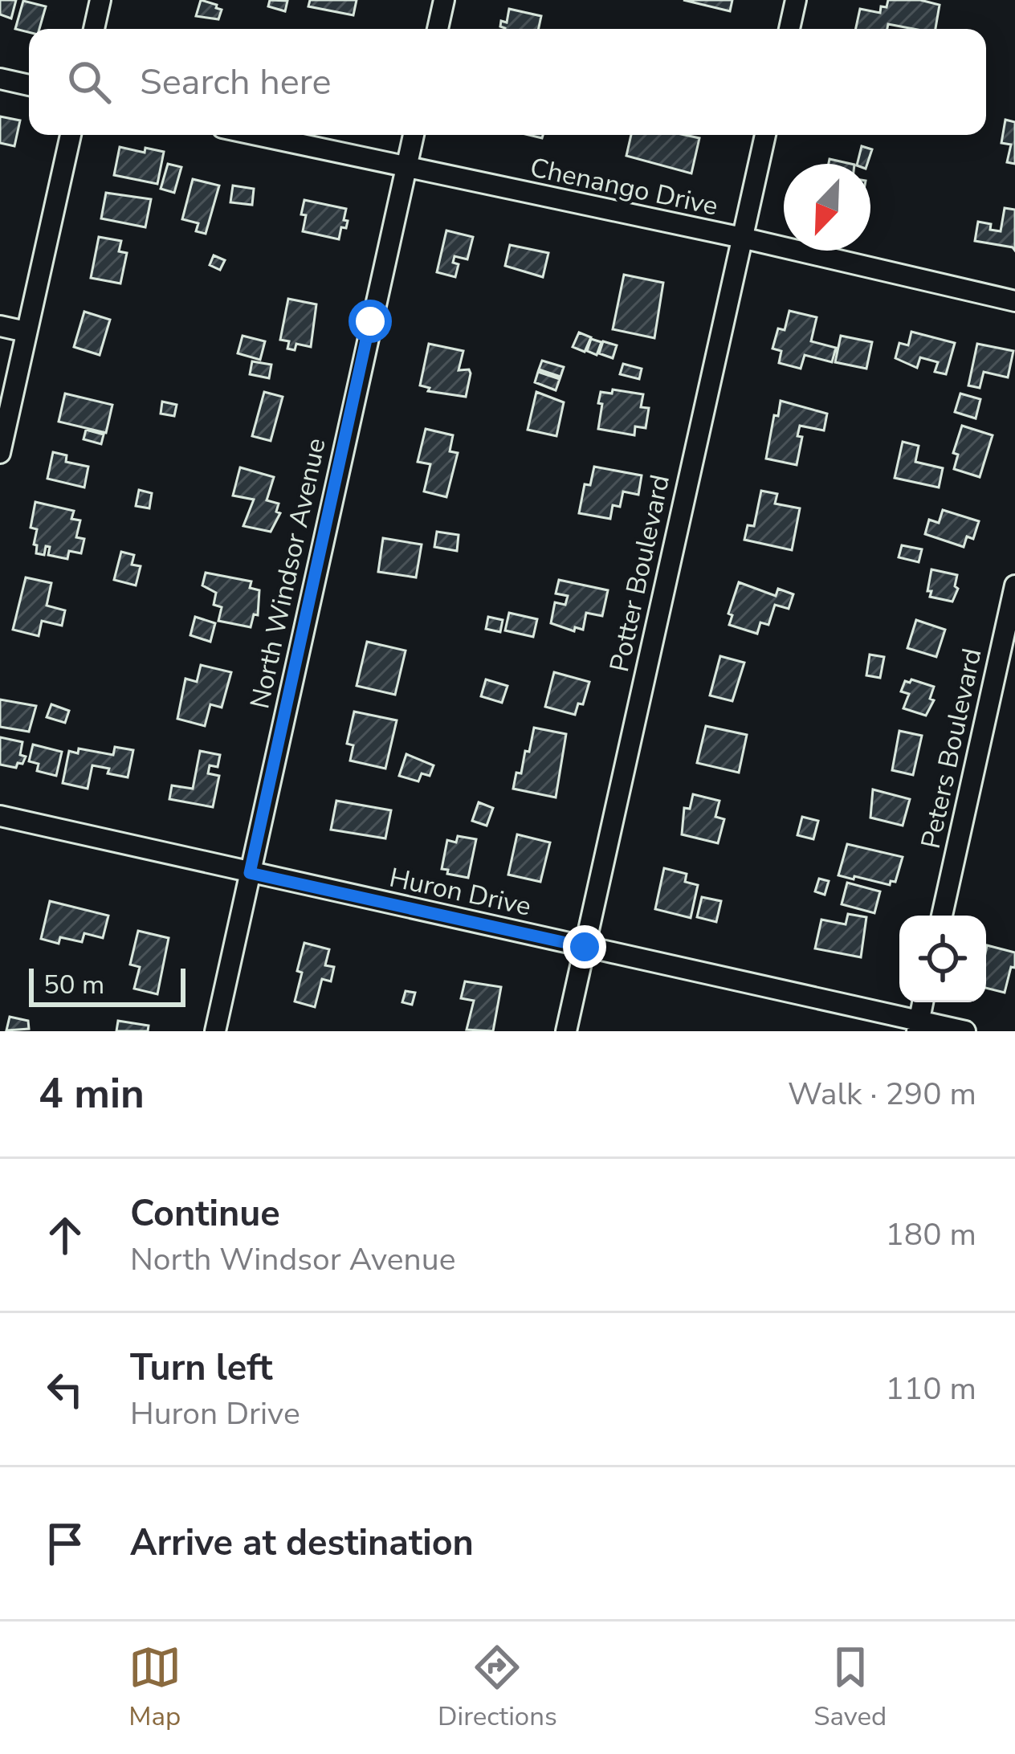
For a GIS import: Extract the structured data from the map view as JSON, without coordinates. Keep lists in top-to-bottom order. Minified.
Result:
{"streets":{"street":["Chenango Drive","North Windsor Avenue","Potter Boulevard","Peters Boulevard","Huron Drive"]},"crossings":[["Chenango Drive","North Windsor Avenue"],["Chenango Drive","Potter Boulevard"],["North Windsor Avenue","Huron Drive"],["Potter Boulevard","Huron Drive"]],"scale_bar":"50 m","north":"bottom left","page":{"search":"Search here","scale":"50 m","heading":["4 min","Walk · 290 m"],"list":[["Continue","North Windsor Avenue","180 m"],["Turn left","Huron Drive","110 m"],"Arrive at destination"],"nav":["Map","Directions","Saved"]}}
